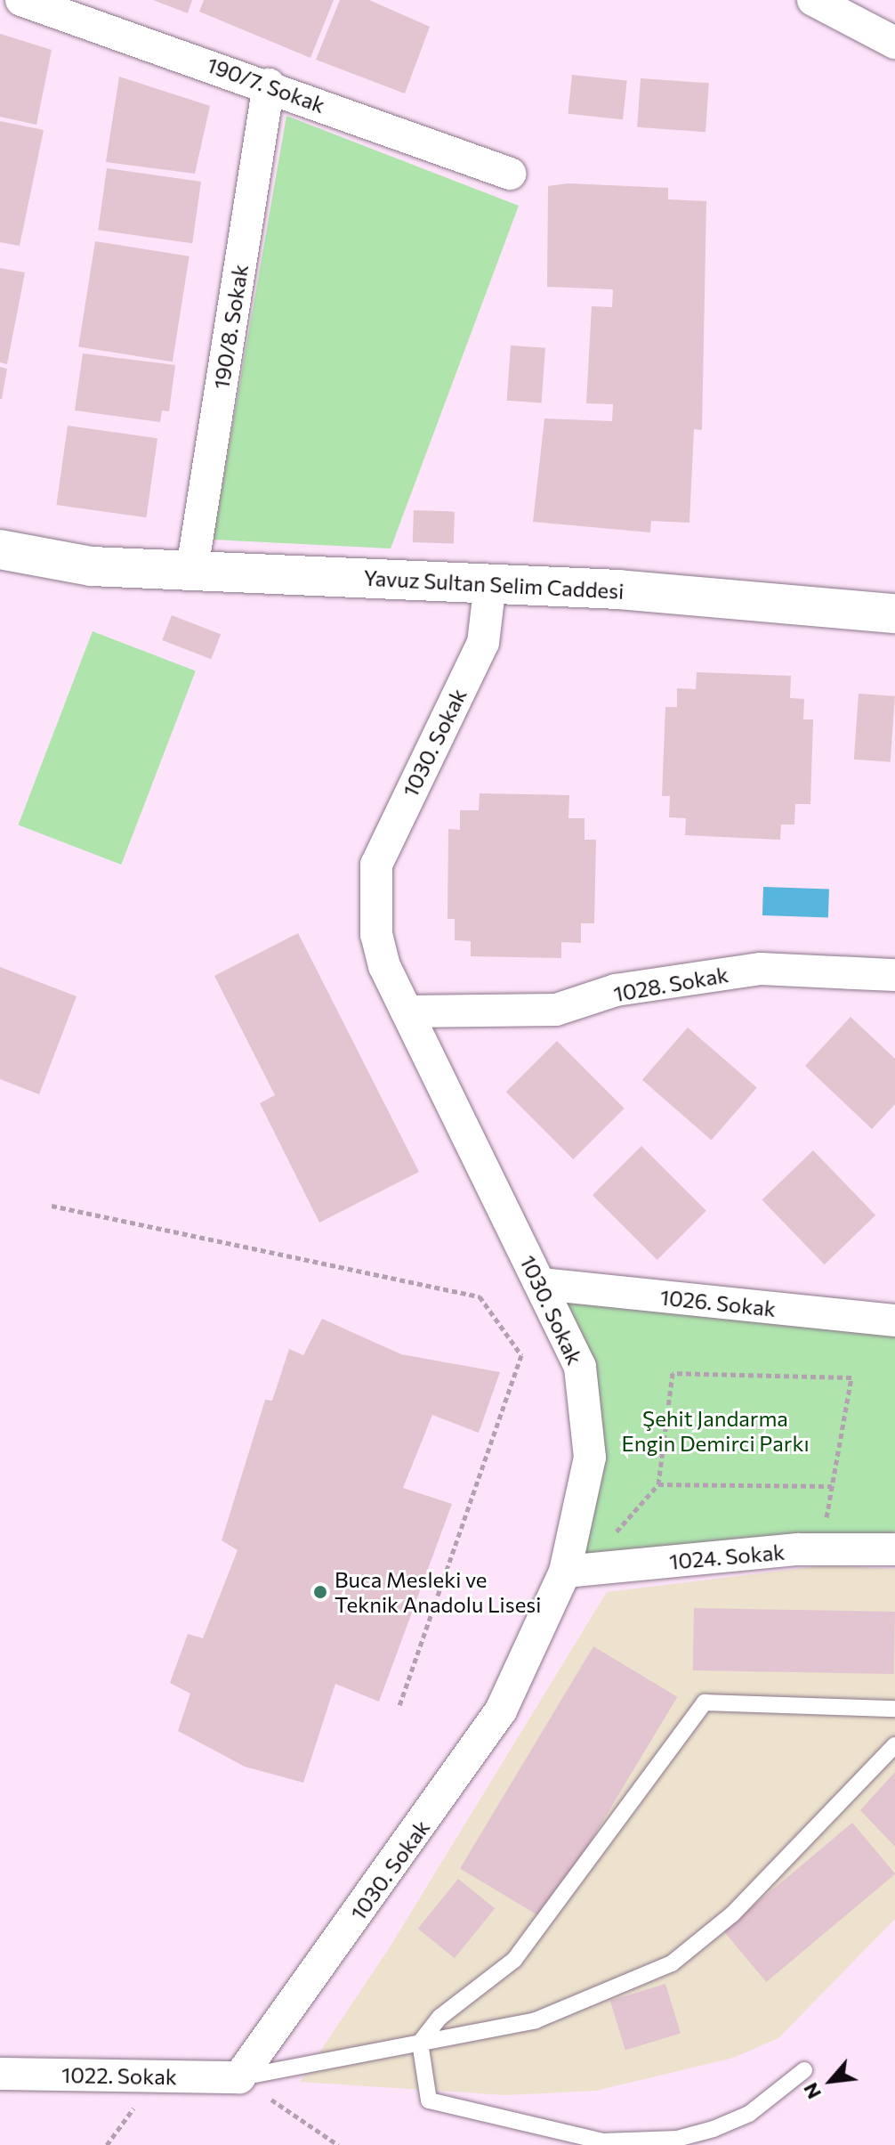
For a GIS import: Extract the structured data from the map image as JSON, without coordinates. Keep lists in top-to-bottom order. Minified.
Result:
{"streets":{"main road":["Yavuz Sultan Selim Caddesi"],"street":["190/7. Sokak","190/8. Sokak","1030. Sokak","1028. Sokak","1026. Sokak","1024. Sokak","1022. Sokak"]},"crossings":[["190/7. Sokak","190/8. Sokak"],["190/8. Sokak","Yavuz Sultan Selim Caddesi"],["Yavuz Sultan Selim Caddesi","1030. Sokak"],["1030. Sokak","1028. Sokak"],["1030. Sokak","1026. Sokak"],["1030. Sokak","1024. Sokak"],["1030. Sokak","1022. Sokak"]],"parks":["Şehit Jandarma Engin Demirci Parkı"],"places":["Buca Mesleki ve Teknik Anadolu Lisesi"],"north":"bottom left"}
